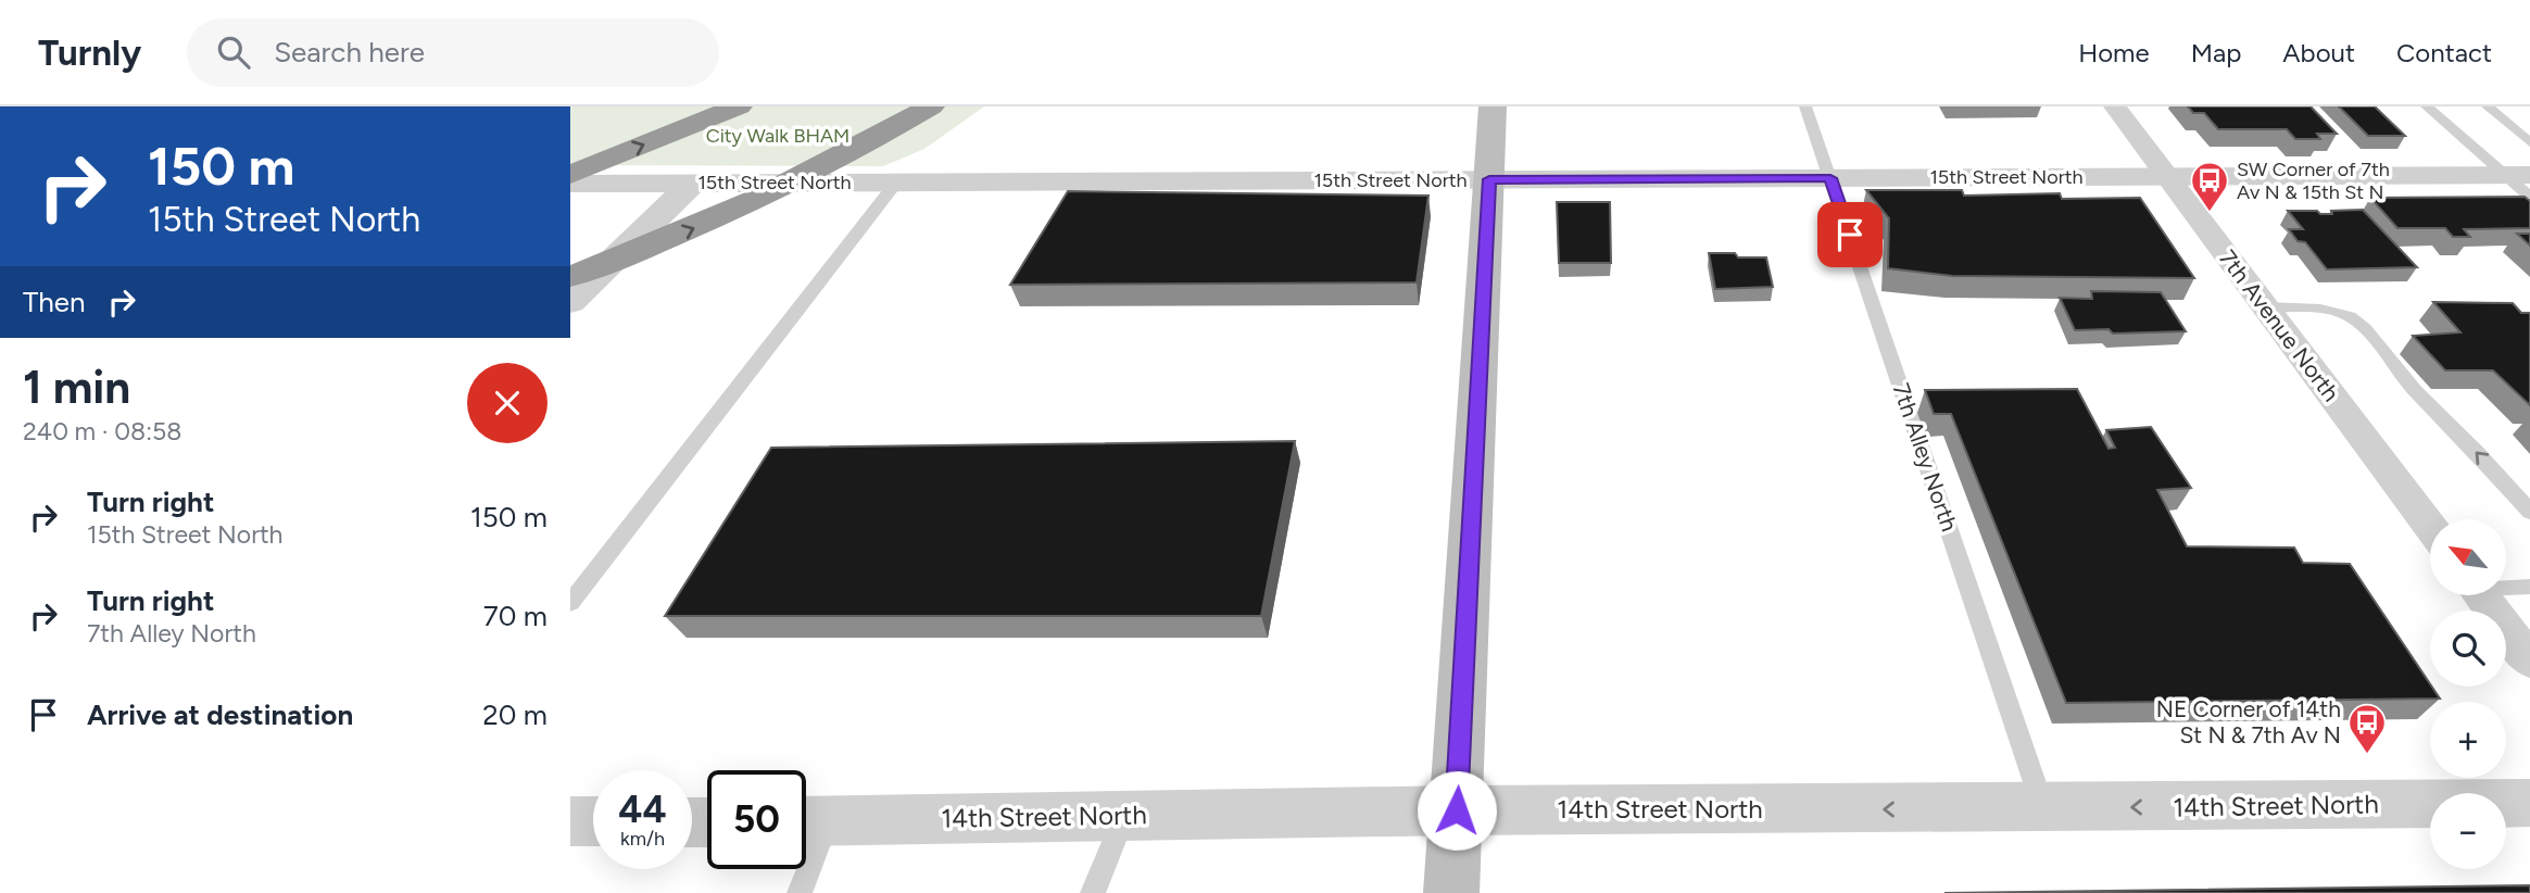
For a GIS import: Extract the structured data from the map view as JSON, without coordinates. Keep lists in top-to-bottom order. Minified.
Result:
{"streets":{"street":["15th Street North","7th Avenue North","14th Street North"],"lane":["7th Alley North"]},"crossings":[["15th Street North","7th Avenue North"],["15th Street North","7th Alley North"],["7th Alley North","14th Street North"]],"one_way":["14th Street North"],"parks":["City Walk BHAM"],"places":{"bus stop":["SW Corner of 7th Av N & 15th St N","NE Corner of 14th St N & 7th Av N"]},"north":"top left","page":{"header":"Turnly","search":"Search here","nav":["Home","Map","About","Contact"],"turn":["150 m","15th Street North"],"then":"Then","heading":["1 min","240 m · 08:58"],"list":[{"name":"Turn right","note":"15th Street North","value":"150 m"},{"name":"Turn right","note":"7th Alley North","value":"70 m"},{"name":"Arrive at destination","value":"20 m"}],"map_buttons":["+","−"],"speed":"44 km/h","limit":"50"}}
